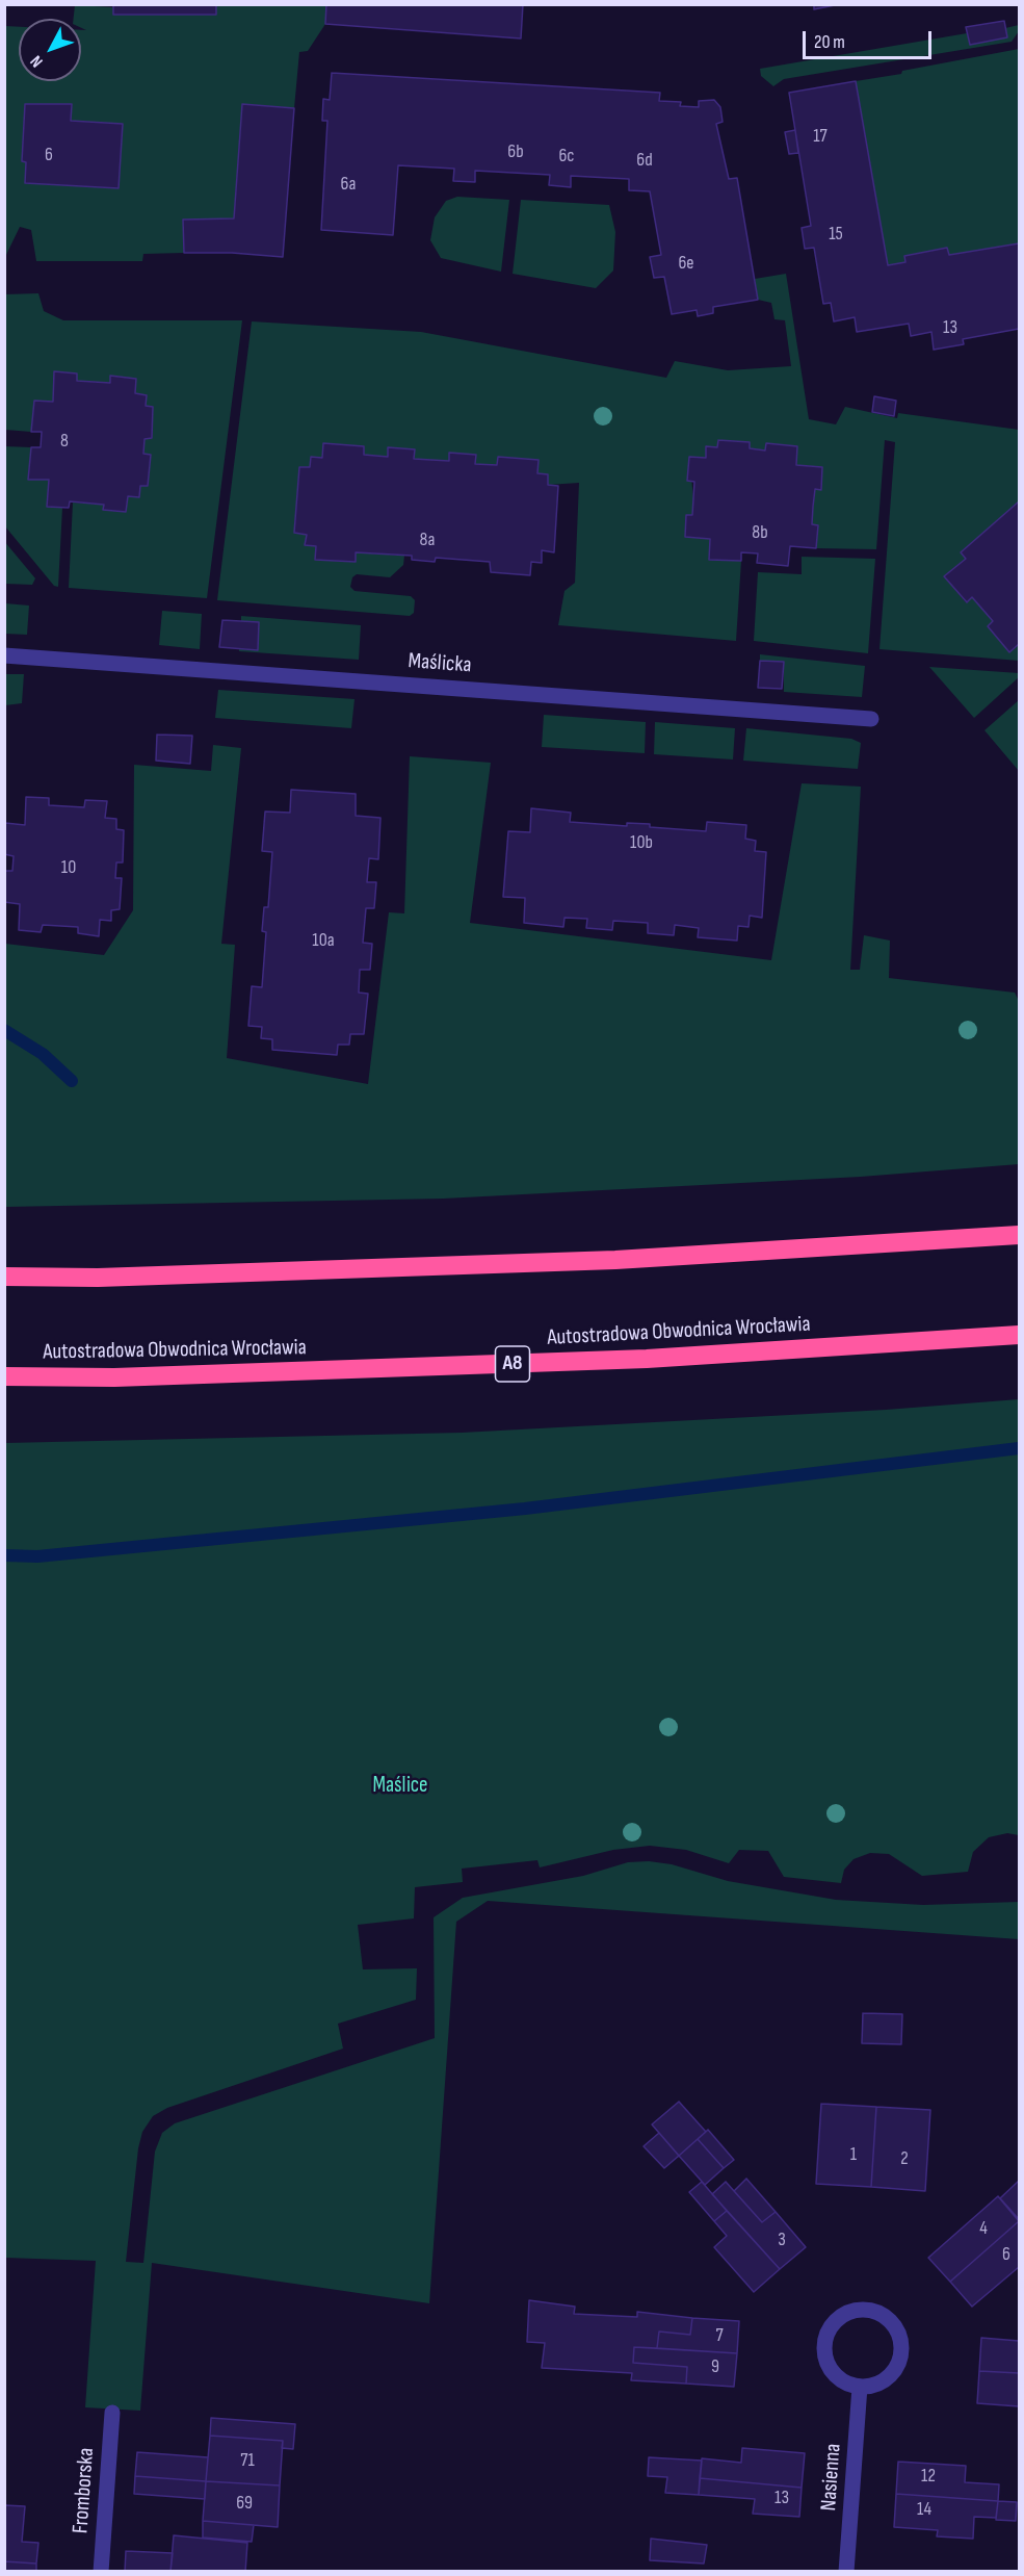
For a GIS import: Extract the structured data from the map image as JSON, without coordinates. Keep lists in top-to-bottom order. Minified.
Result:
{"streets":{"highway":["Autostradowa Obwodnica Wrocławia","A8"],"street":["Maślicka","Nasienna","Fromborska"]},"parks":["Maślice"],"house_numbers":["17","6b","6","6c","6d","6a","15","6e","13","8","8b","8a","10b","10","10a","1","2","4","3","6","7","9","71","12","13","69","14"],"scale_bar":"20 m","north":"bottom left"}
